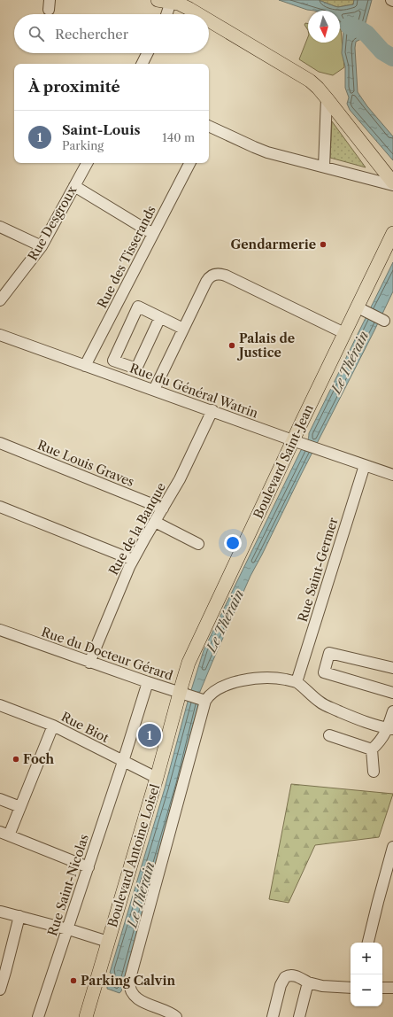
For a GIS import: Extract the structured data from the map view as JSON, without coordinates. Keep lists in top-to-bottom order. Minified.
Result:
{"streets":{"main road":["Boulevard Saint-Jean","Boulevard Antoine Loisel"],"street":["Rue Desgroux","Rue des Tisserands","Rue du Général Watrin","Rue Louis Graves","Rue de la Banque","Rue Saint-Germer","Rue du Docteur Gérard","Rue Biot","Rue Saint-Nicolas"]},"crossings":[["Rue des Tisserands","Rue du Général Watrin"],["Rue du Général Watrin","Boulevard Saint-Jean"],["Rue du Général Watrin","Rue de la Banque"],["Rue du Général Watrin","Rue Saint-Germer"],["Boulevard Saint-Jean","Rue du Docteur Gérard"],["Boulevard Saint-Jean","Boulevard Antoine Loisel"],["Rue Louis Graves","Rue de la Banque"],["Rue de la Banque","Rue du Docteur Gérard"],["Rue du Docteur Gérard","Boulevard Antoine Loisel"],["Rue du Docteur Gérard","Rue Saint-Nicolas"],["Rue Biot","Boulevard Antoine Loisel"],["Rue Biot","Rue Saint-Nicolas"]],"water":["Le Thérain"],"places":["Gendarmerie","Palais de Justice","Foch","Parking Calvin"],"north":"bottom","page":{"search":"Rechercher","heading":"À proximité","list":[{"mark":"1","name":"Saint-Louis","note":"Parking","value":"140 m"}],"pins":"1","map_buttons":["+","−"]}}
